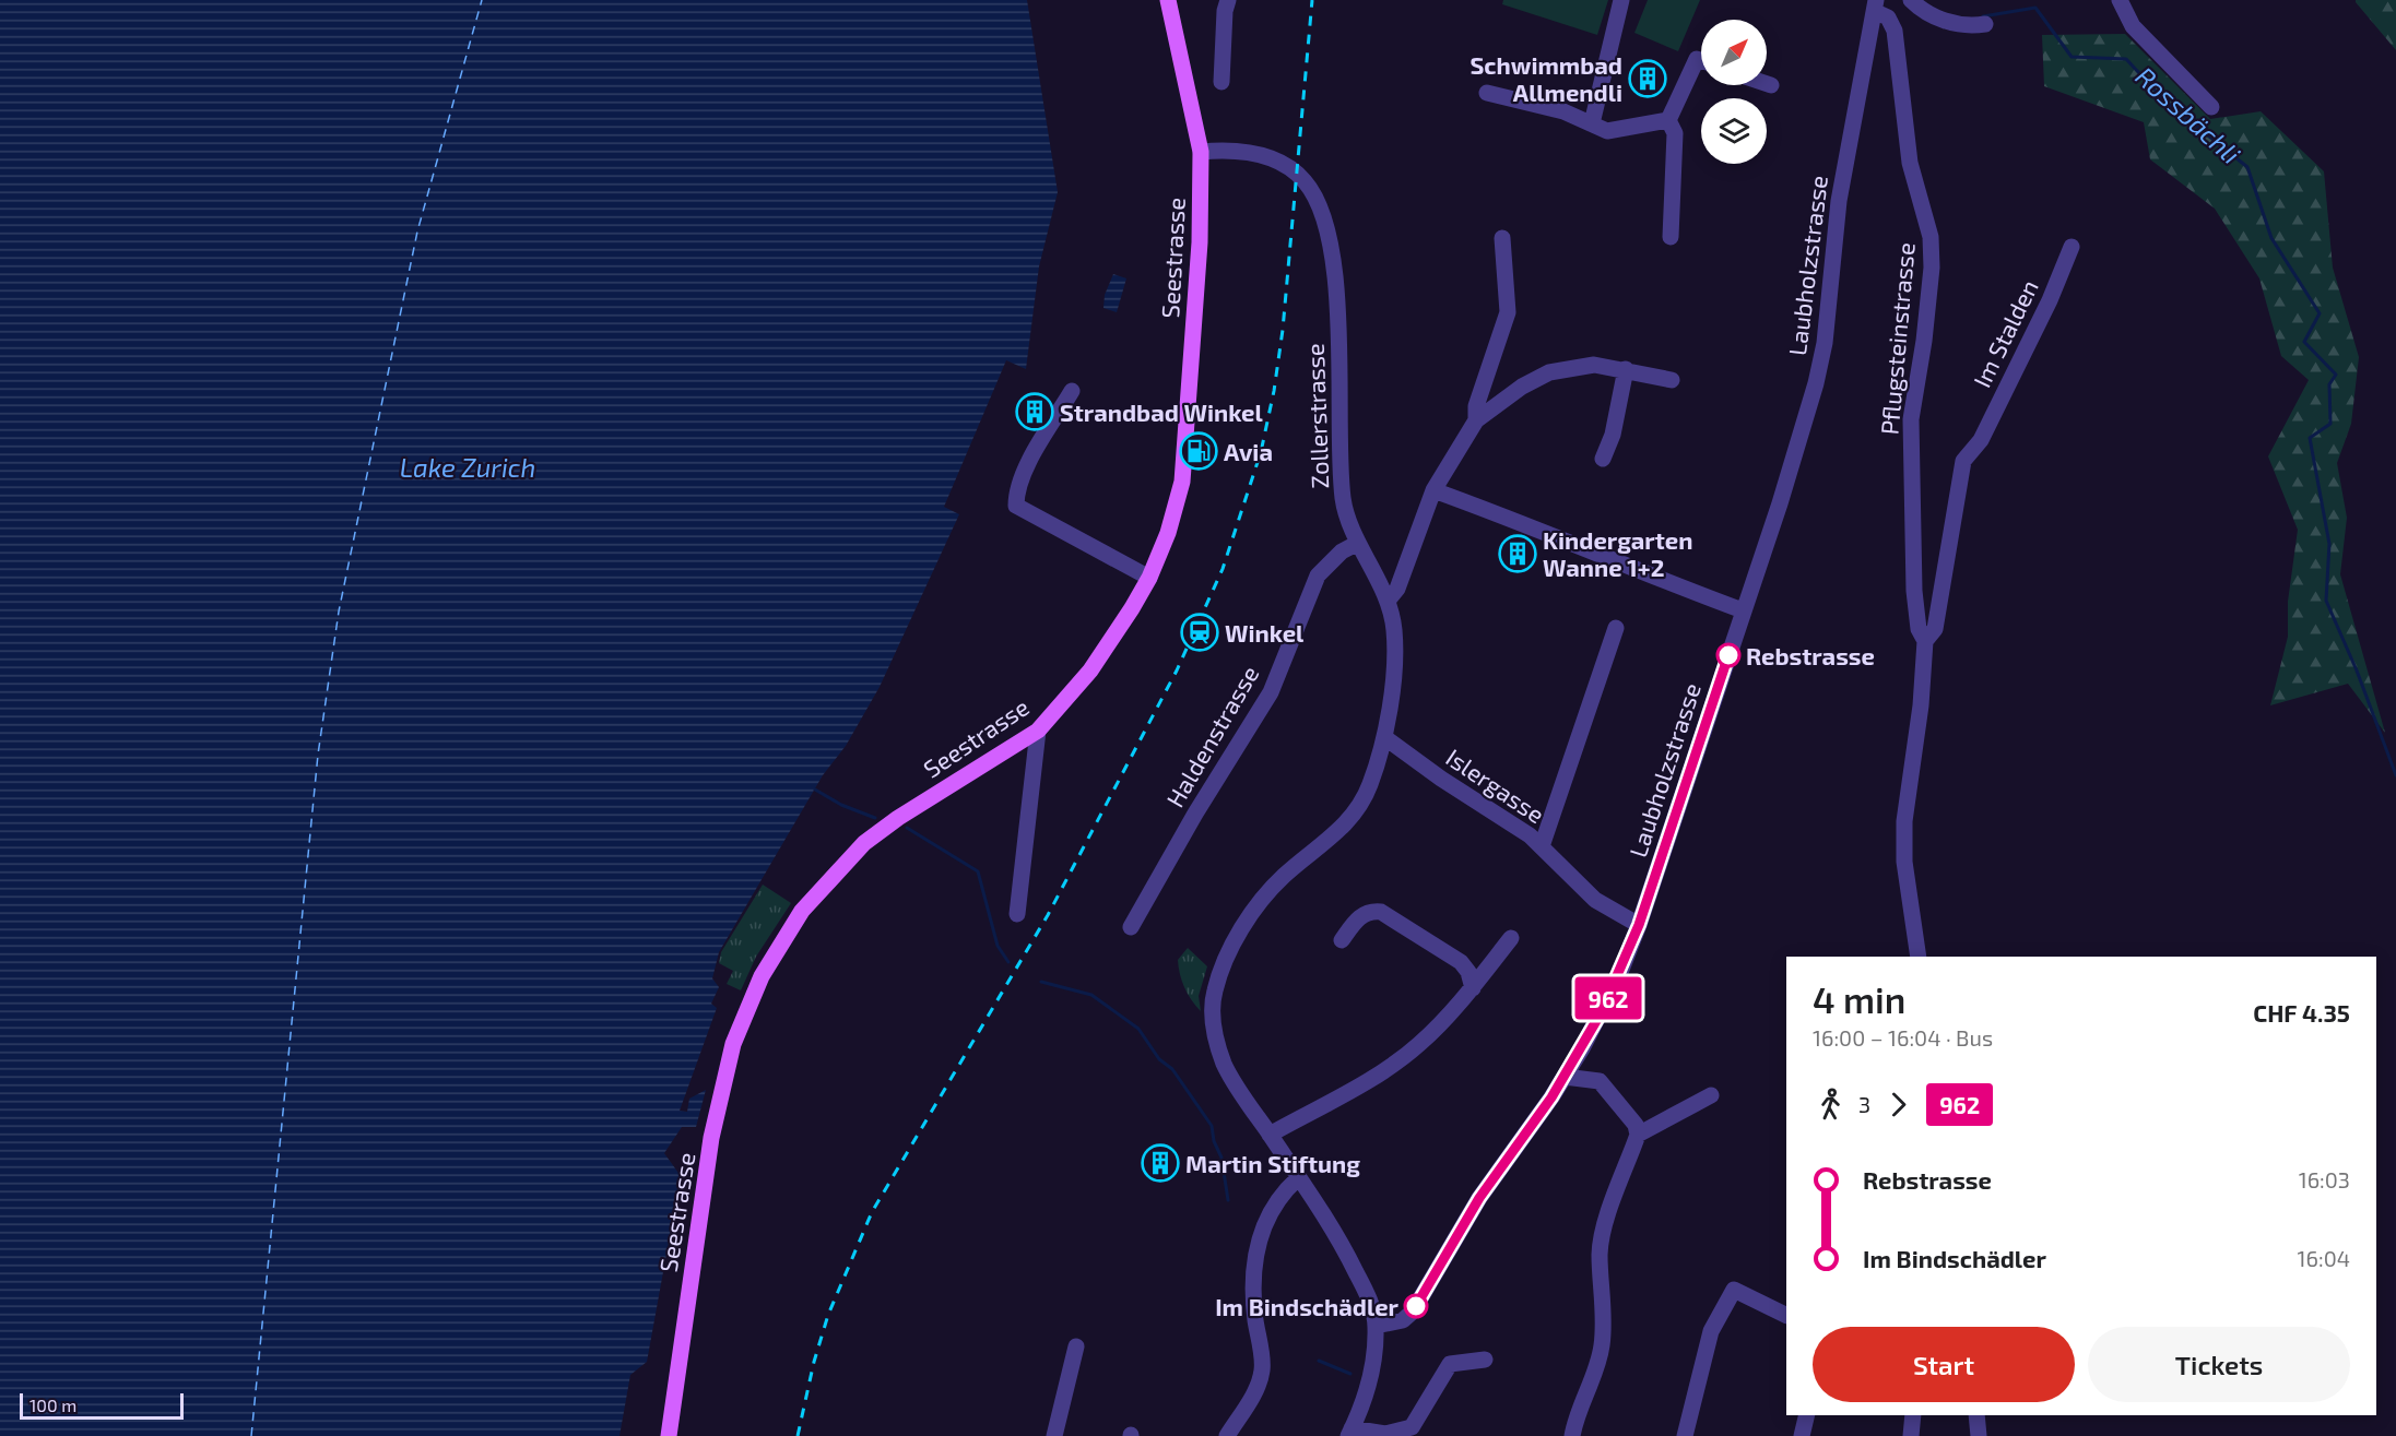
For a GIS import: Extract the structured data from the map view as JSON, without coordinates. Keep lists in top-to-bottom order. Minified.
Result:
{"streets":{"main road":["Seestrasse"],"street":["Laubholzstrasse","Im Stalden","Pflugsteinstrasse","Zollerstrasse","Haldenstrasse","Islergasse"]},"crossings":[["Seestrasse","Zollerstrasse"],["Laubholzstrasse","Pflugsteinstrasse"],["Laubholzstrasse","Zollerstrasse"],["Laubholzstrasse","Islergasse"],["Im Stalden","Pflugsteinstrasse"],["Zollerstrasse","Haldenstrasse"],["Zollerstrasse","Islergasse"]],"water":["Rossbächli","Lake Zurich"],"places":{"building":["Schwimmbad Allmendli","Strandbad Winkel","Kindergarten Wanne 1+2","Martin Stiftung"],"fuel station":["Avia"],"station":["Winkel"],"other":["Rebstrasse","Im Bindschädler"]},"lines":["bus line 962"],"scale_bar":"100 m","north":"top right","page":{"on_map":"962","heading":["4 min","16:00 – 16:04 · Bus","CHF 4.35"],"legs":["3","962"],"list":[{"name":"Rebstrasse","value":"16:03"},{"name":"Im Bindschädler","value":"16:04"}],"buttons":["Start","Tickets"],"scale":"100 m"}}
